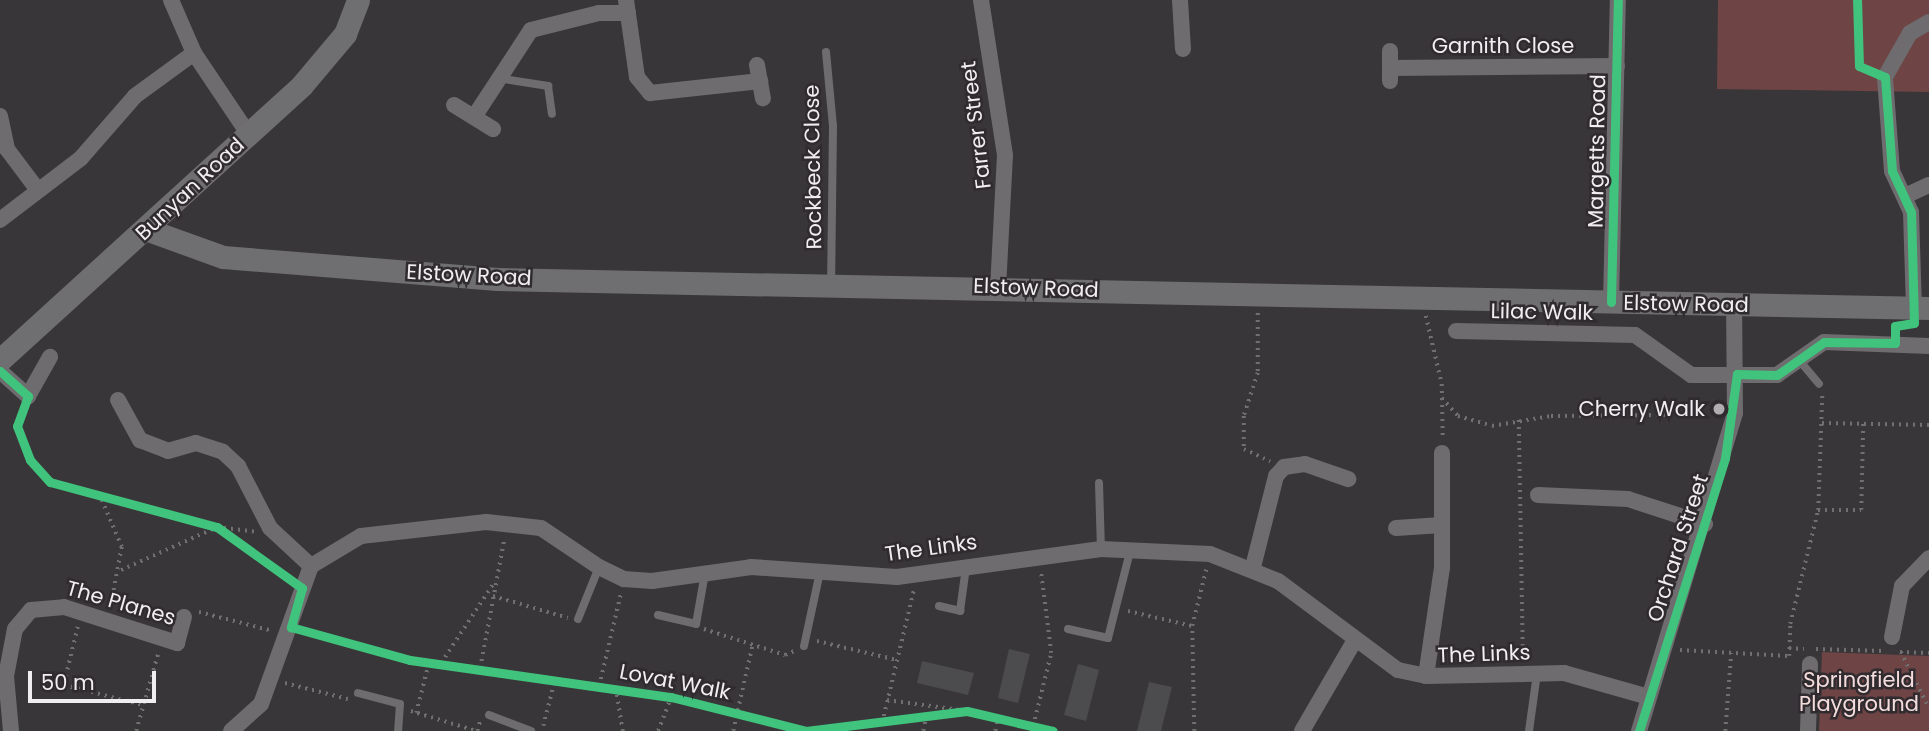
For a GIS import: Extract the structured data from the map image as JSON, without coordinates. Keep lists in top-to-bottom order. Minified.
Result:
{"streets":{"street":["Garnith Close","Farrer Street","Margetts Road","Bunyan Road","Elstow Road","Lilac Walk","The Links","Orchard Street","The Planes"],"lane":["Rockbeck Close"],"cycle path":["Lovat Walk"]},"crossings":[["Garnith Close","Margetts Road"],["Farrer Street","Elstow Road"],["Margetts Road","Elstow Road"],["Rockbeck Close","Elstow Road"],["Bunyan Road","Elstow Road"],["Elstow Road","Orchard Street"],["Lilac Walk","Orchard Street"],["The Links","Orchard Street"]],"parks":["Springfield Playground"],"places":["Cherry Walk"],"scale_bar":"50 m"}
